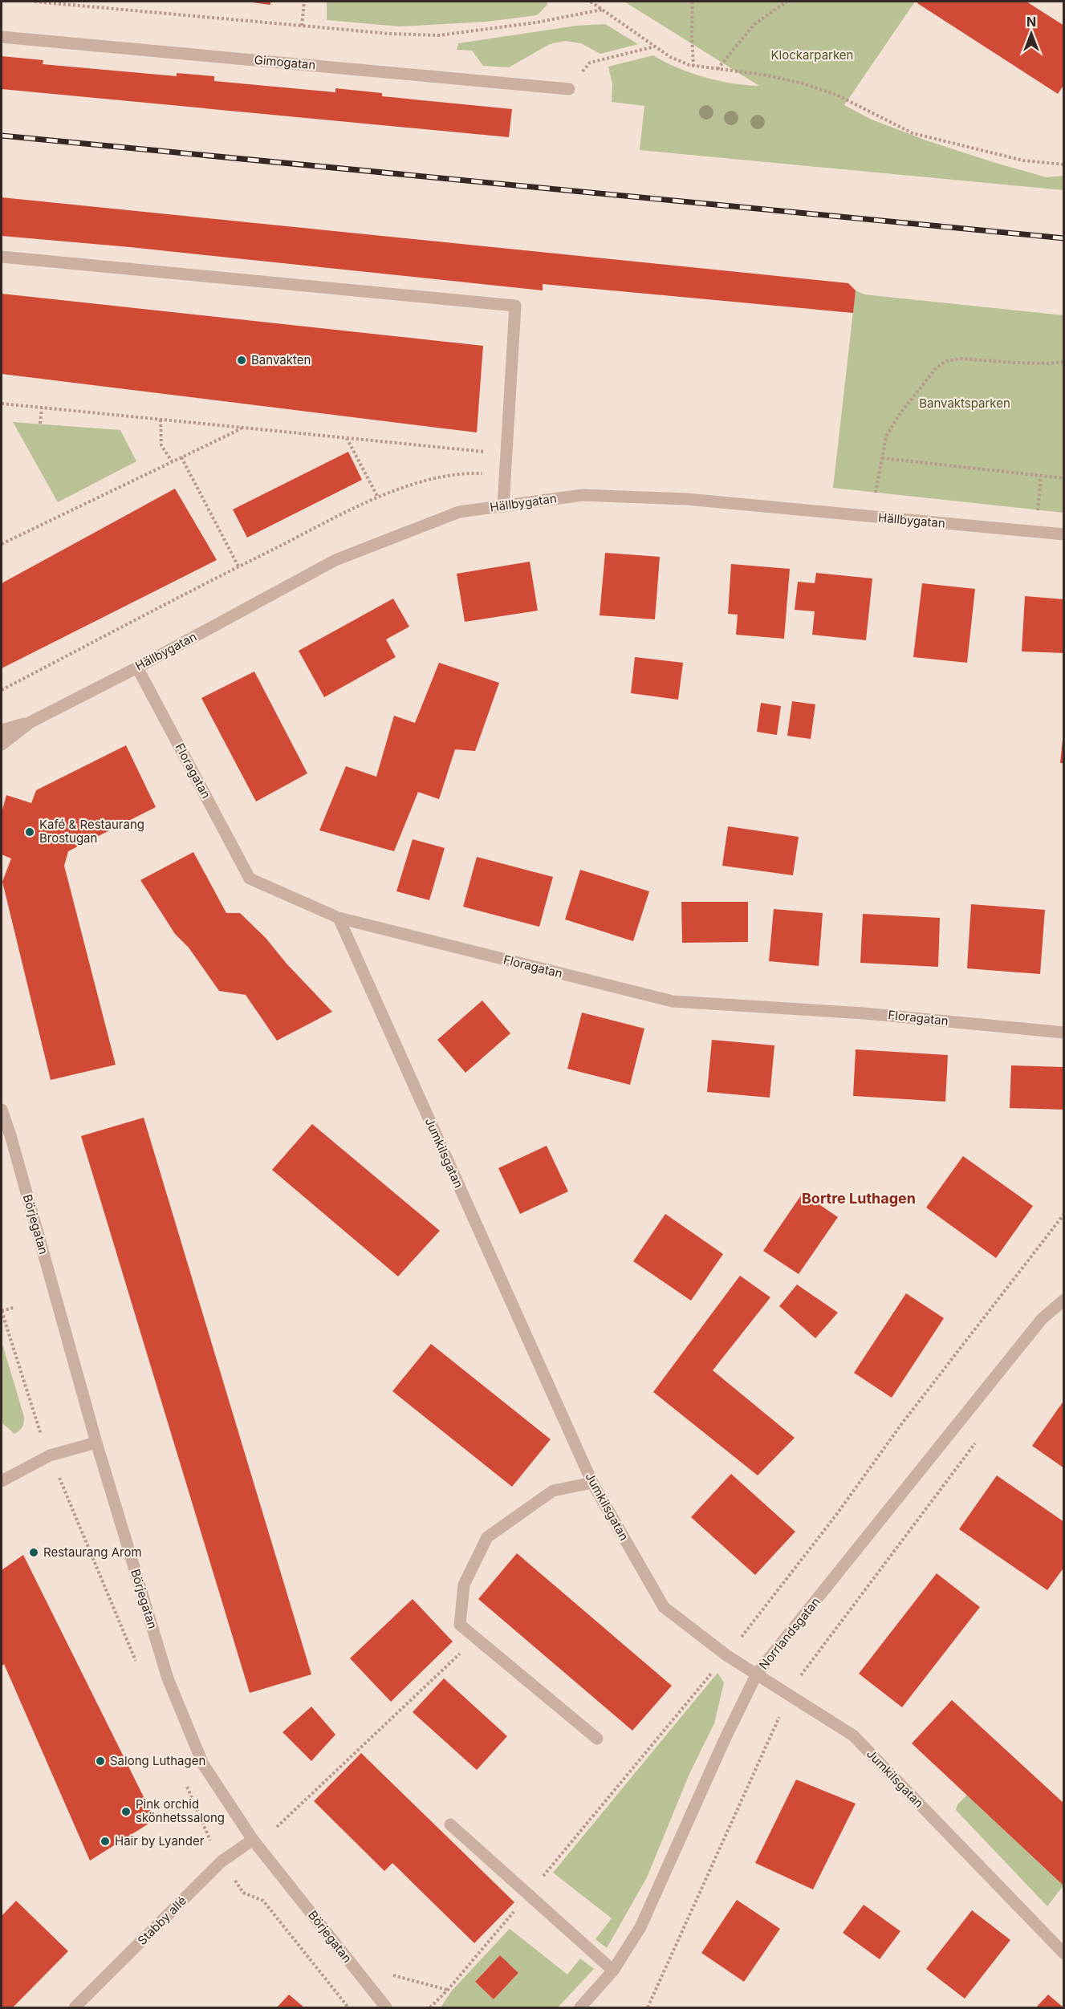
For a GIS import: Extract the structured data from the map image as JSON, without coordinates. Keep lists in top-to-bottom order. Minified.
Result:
{"streets":{"street":["Gimogatan","Hällbygatan","Floragatan","Jumkilsgatan","Börjegatan","Norrlandsgatan","Stabby allé"]},"crossings":[["Hällbygatan","Floragatan"],["Floragatan","Jumkilsgatan"],["Jumkilsgatan","Norrlandsgatan"],["Börjegatan","Stabby allé"]],"districts":["Bortre Luthagen"],"parks":["Klockarparken","Banvaktsparken"],"places":["Banvakten","Kafé & Restaurang Brostugan","Restaurang Arom","Salong Luthagen","Pink orchid skönhetssalong","Hair by Lyander"],"north":"top"}
